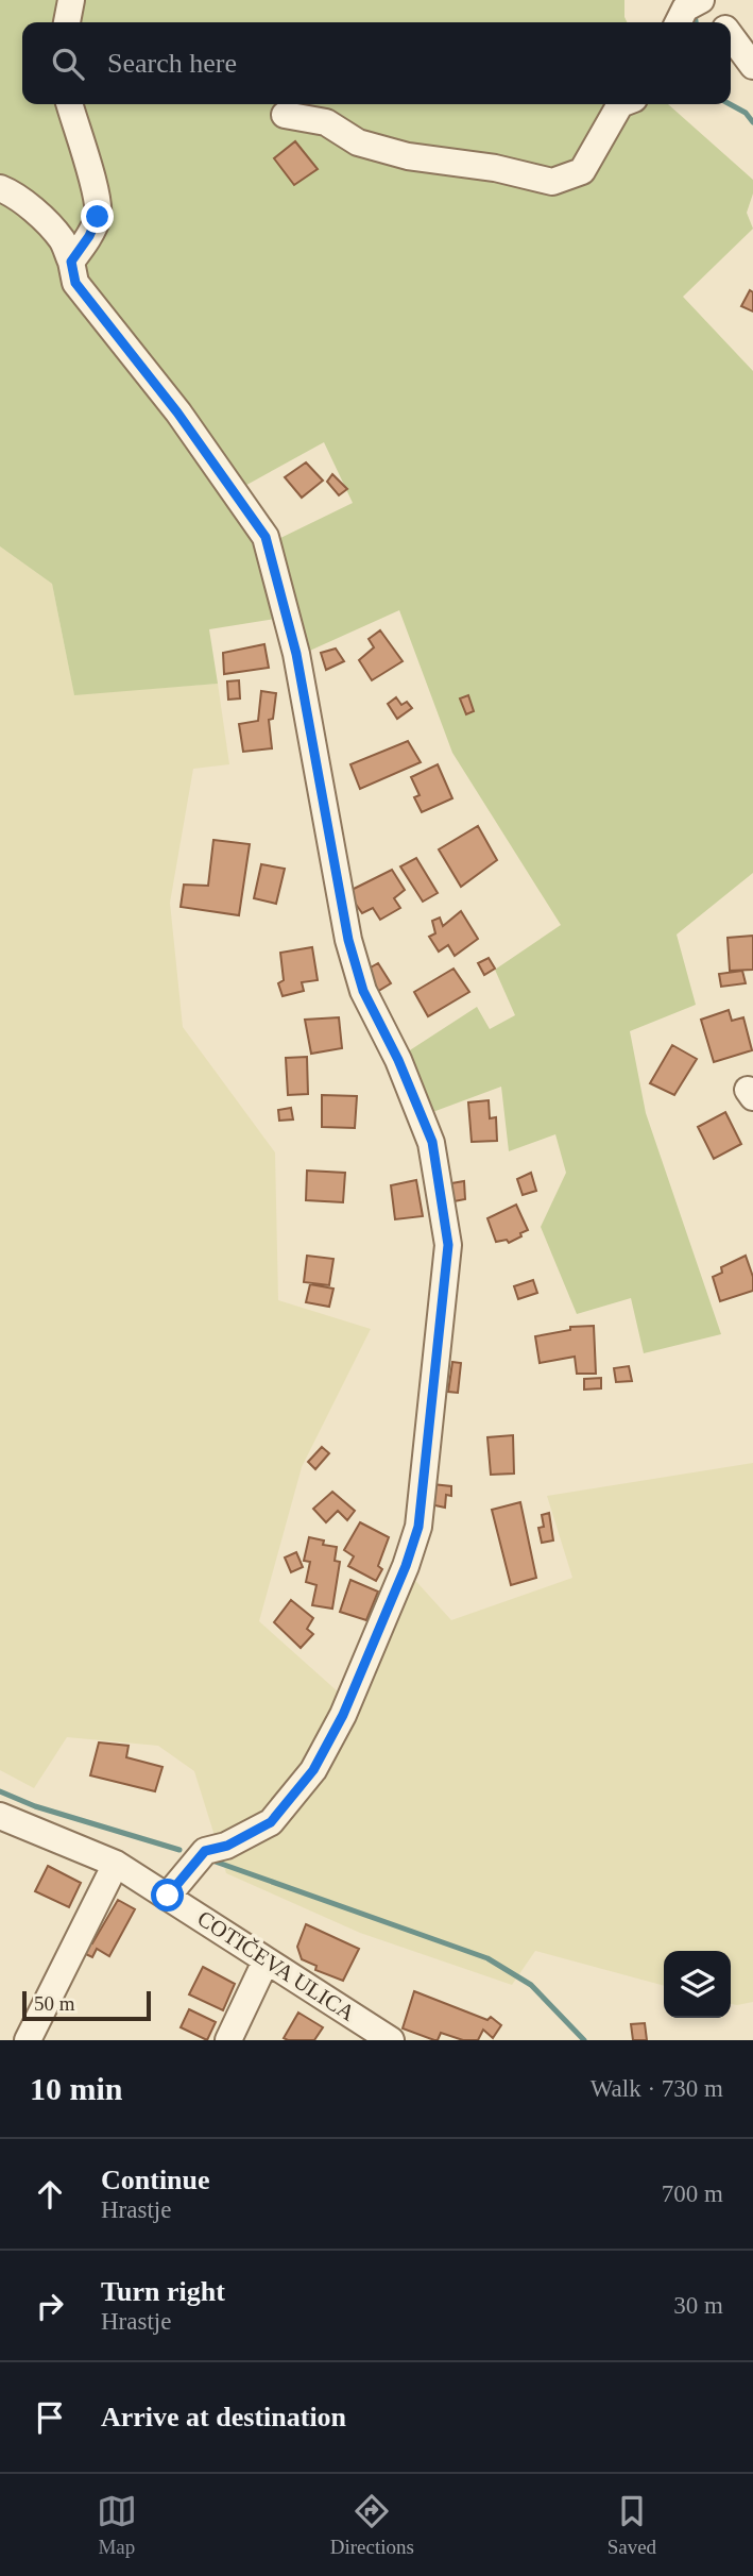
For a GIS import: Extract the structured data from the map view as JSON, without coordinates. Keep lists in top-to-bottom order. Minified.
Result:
{"streets":{"street":["COTIČEVA ULICA"]},"scale_bar":"50 m","page":{"search":"Search here","scale":"50 m","heading":["10 min","Walk · 730 m"],"list":[["Continue","Hrastje","700 m"],["Turn right","Hrastje","30 m"],"Arrive at destination"],"nav":["Map","Directions","Saved"]}}
